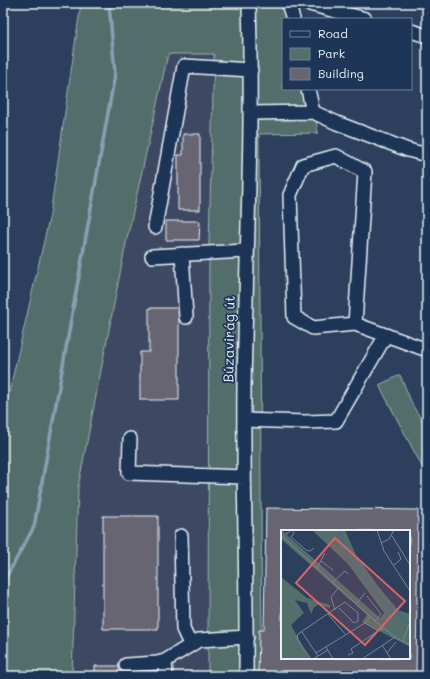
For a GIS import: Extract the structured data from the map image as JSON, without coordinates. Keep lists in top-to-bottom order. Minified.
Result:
{"streets":{"street":["Búzavirág út"]},"legend":["Road","Park","Building"]}
